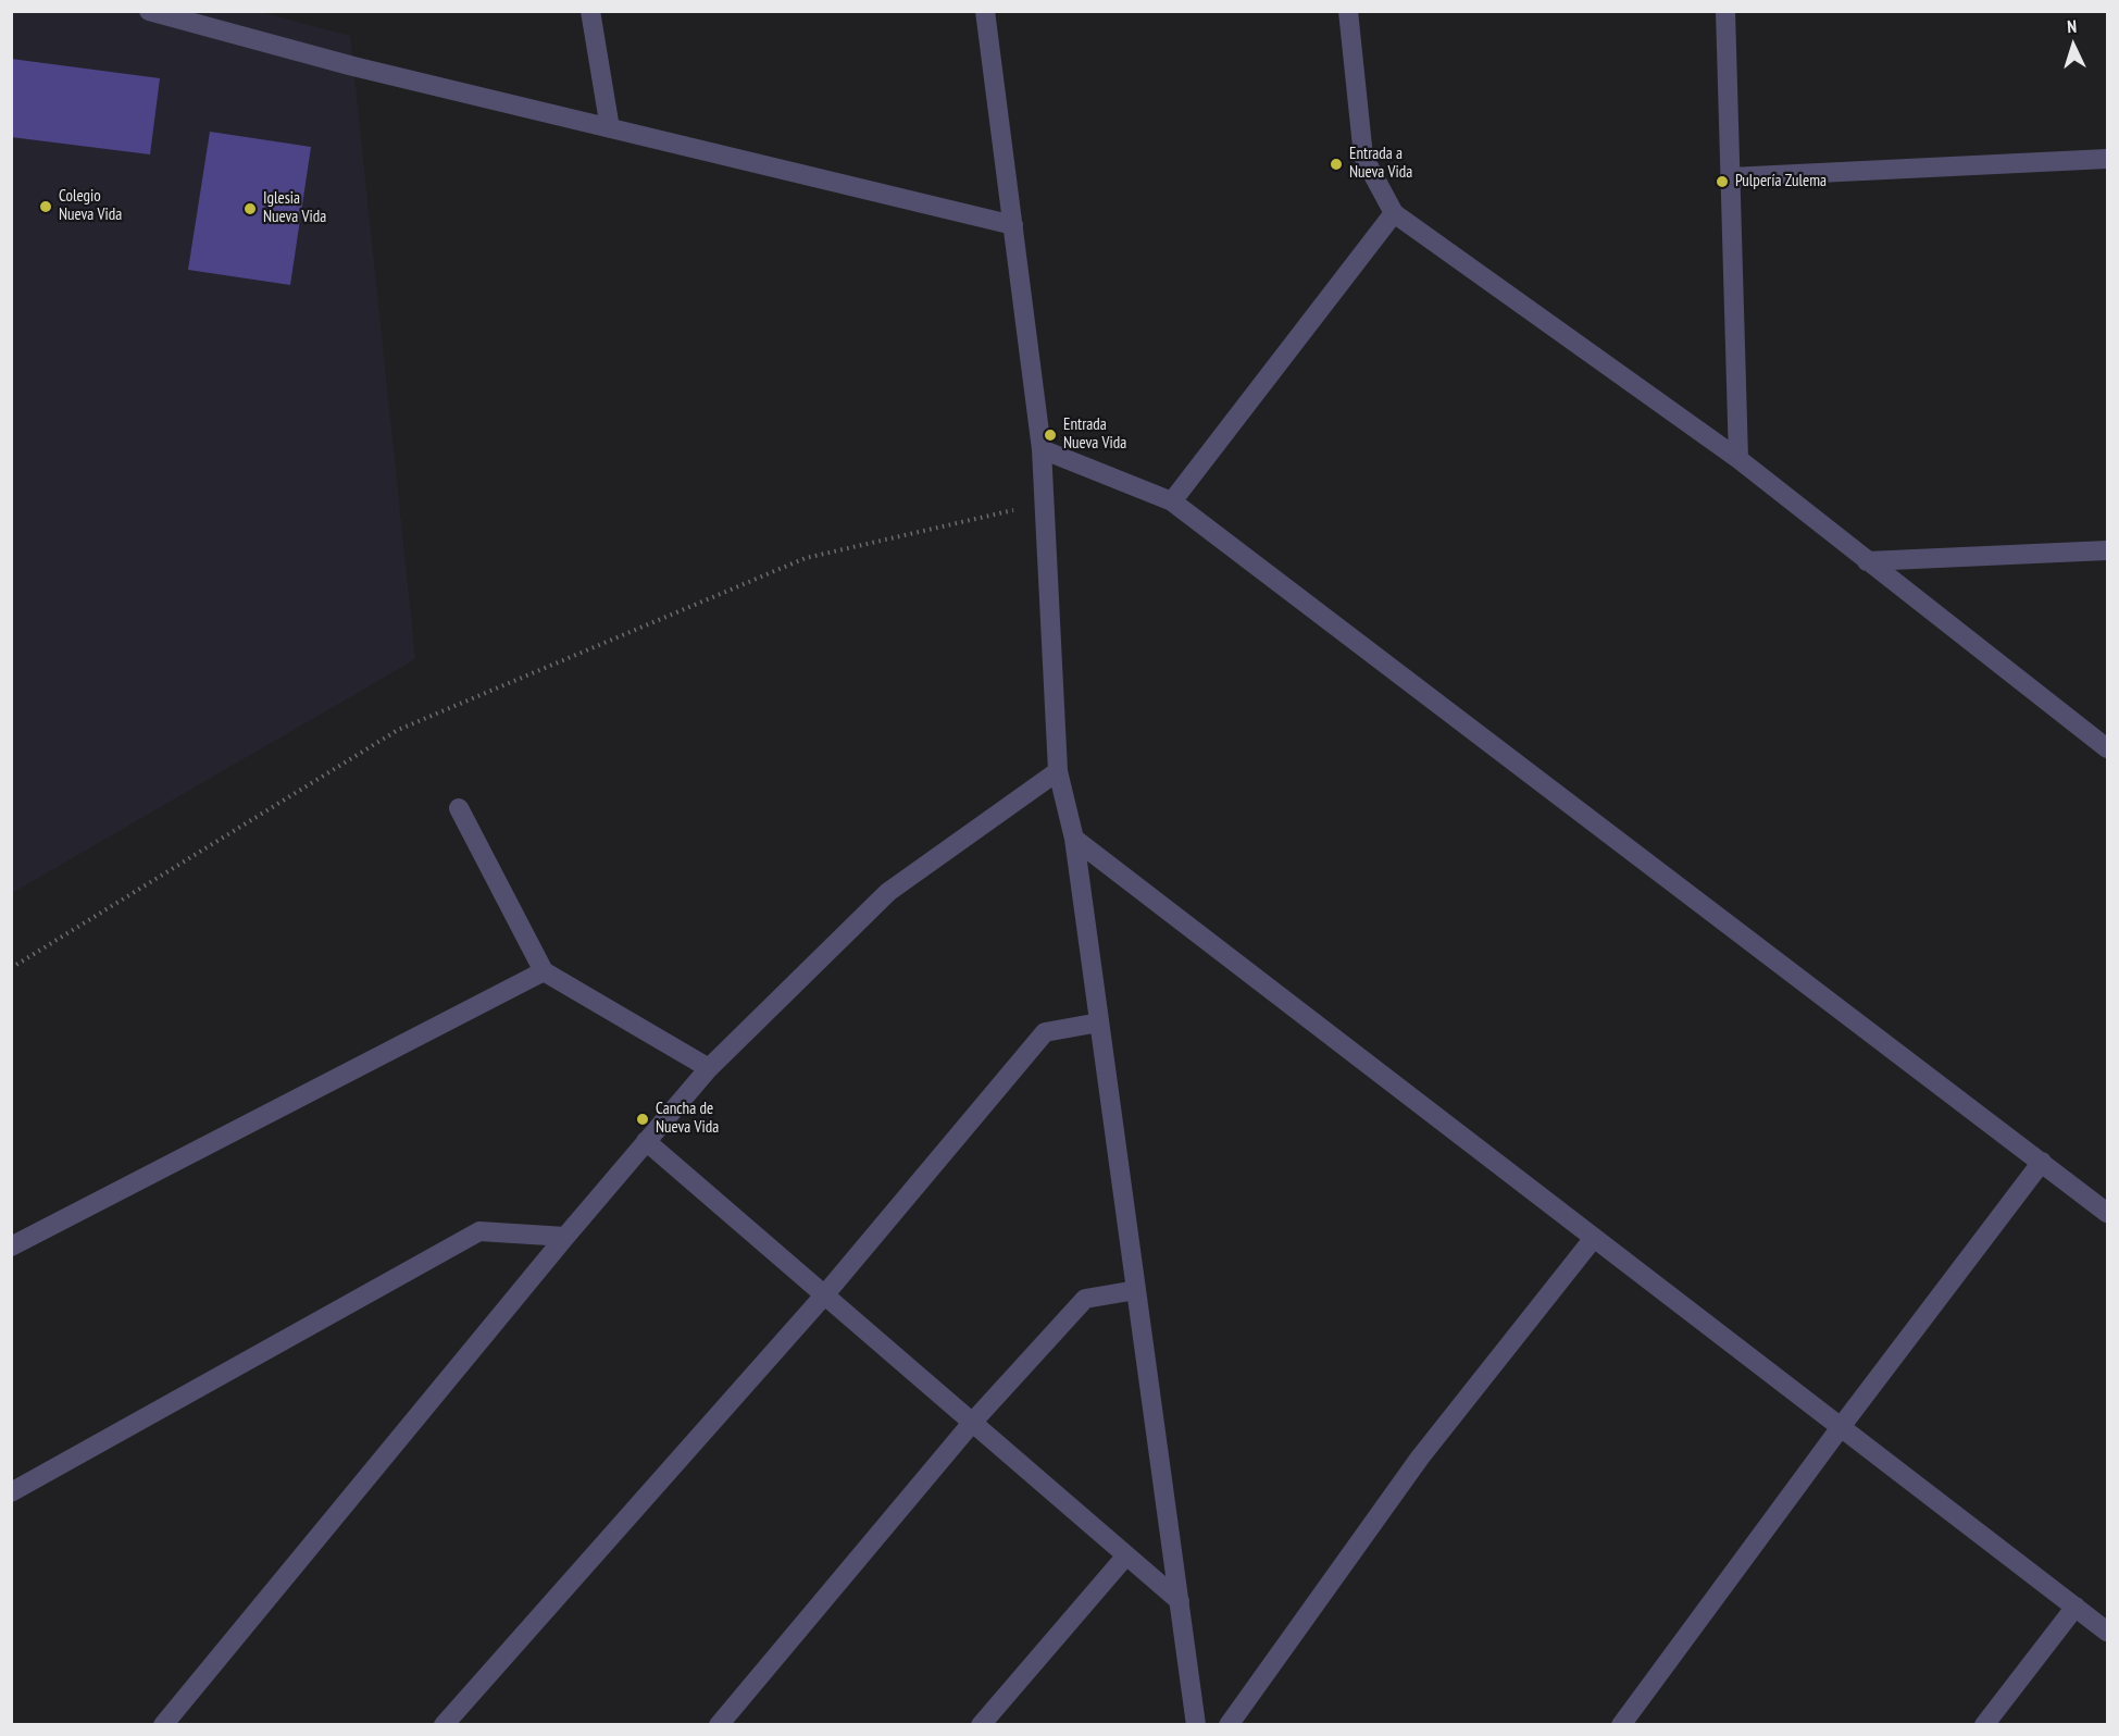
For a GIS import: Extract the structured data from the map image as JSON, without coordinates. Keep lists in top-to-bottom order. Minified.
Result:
{"places":["Entrada a Nueva Vida","Pulpería Zulema","Colegio Nueva Vida","Iglesia Nueva Vida","Entrada Nueva Vida","Cancha de Nueva Vida"],"north":"top"}
